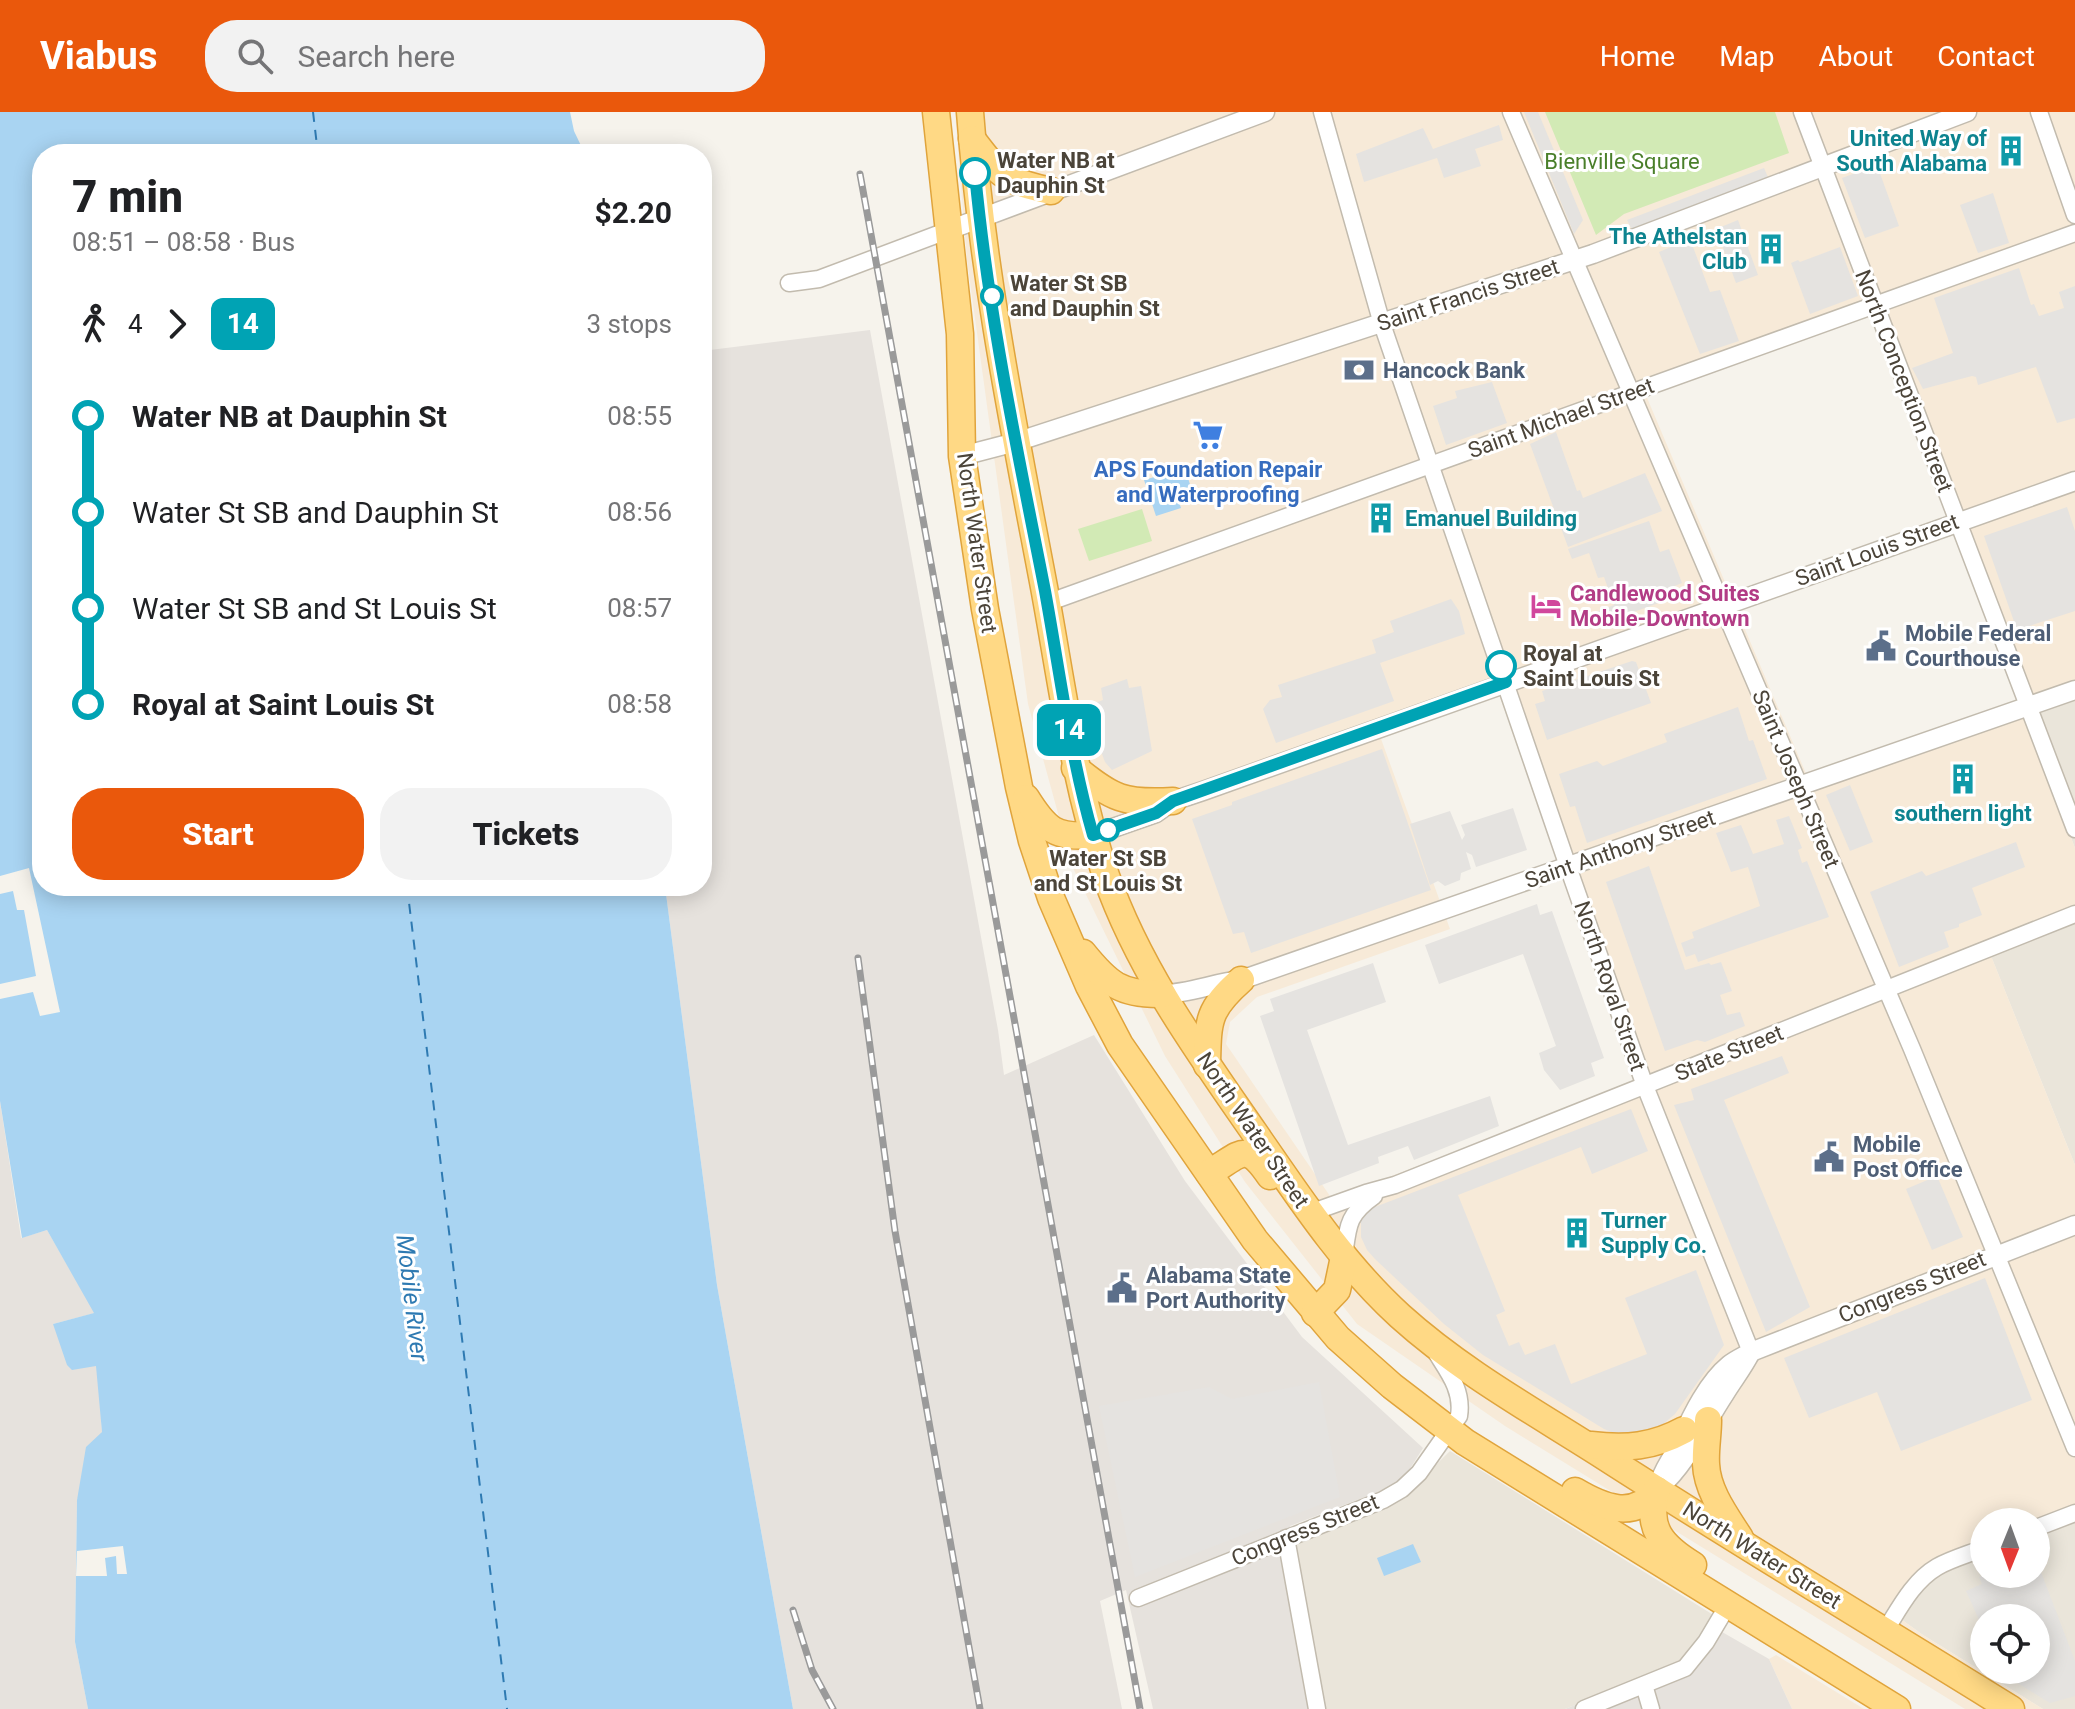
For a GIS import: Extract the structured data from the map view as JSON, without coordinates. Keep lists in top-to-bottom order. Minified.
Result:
{"streets":{"highway":["North Water Street"],"street":["Saint Francis Street","North Conception Street","Saint Michael Street","Saint Louis Street","Saint Joseph Street","Saint Anthony Street","North Royal Street","State Street","Congress Street"]},"crossings":[["Saint Francis Street","North Conception Street"],["Saint Francis Street","North Water Street"],["Saint Francis Street","Saint Joseph Street"],["Saint Francis Street","North Royal Street"],["North Conception Street","Saint Michael Street"],["North Conception Street","Saint Louis Street"],["North Conception Street","Saint Anthony Street"],["Saint Michael Street","North Water Street"],["Saint Michael Street","Saint Joseph Street"],["Saint Michael Street","North Royal Street"],["North Water Street","Saint Louis Street"],["North Water Street","Saint Anthony Street"],["North Water Street","State Street"],["North Water Street","Congress Street"],["Saint Louis Street","Saint Joseph Street"],["Saint Louis Street","North Royal Street"],["Saint Joseph Street","Saint Anthony Street"],["Saint Joseph Street","State Street"],["Saint Joseph Street","Congress Street"],["Saint Anthony Street","North Royal Street"],["North Royal Street","State Street"],["North Royal Street","Congress Street"]],"water":["Mobile River"],"parks":["Bienville Square"],"places":{"building":["United Way of South Alabama","The Athelstan Club","Emanuel Building","southern light","Turner Supply Co."],"other":["Water NB at Dauphin St","Water St SB and Dauphin St","Royal at Saint Louis St","Water St SB and St Louis St"],"bank":["Hancock Bank"],"supermarket":["APS Foundation Repair and Waterproofing"],"hotel":["Candlewood Suites Mobile-Downtown"],"public building":["Mobile Federal Courthouse","Mobile Post Office","Alabama State Port Authority"]},"lines":["bus line 14"],"north":"bottom","page":{"header":"Viabus","search":"Search here","nav":["Home","Map","About","Contact"],"on_map":"14","heading":["7 min","08:51 – 08:58 · Bus","$2.20"],"legs":["4","14","3 stops"],"list":[{"name":"Water NB at Dauphin St","value":"08:55"},{"name":"Water St SB and Dauphin St","value":"08:56"},{"name":"Water St SB and St Louis St","value":"08:57"},{"name":"Royal at Saint Louis St","value":"08:58"}],"buttons":["Start","Tickets"]}}
